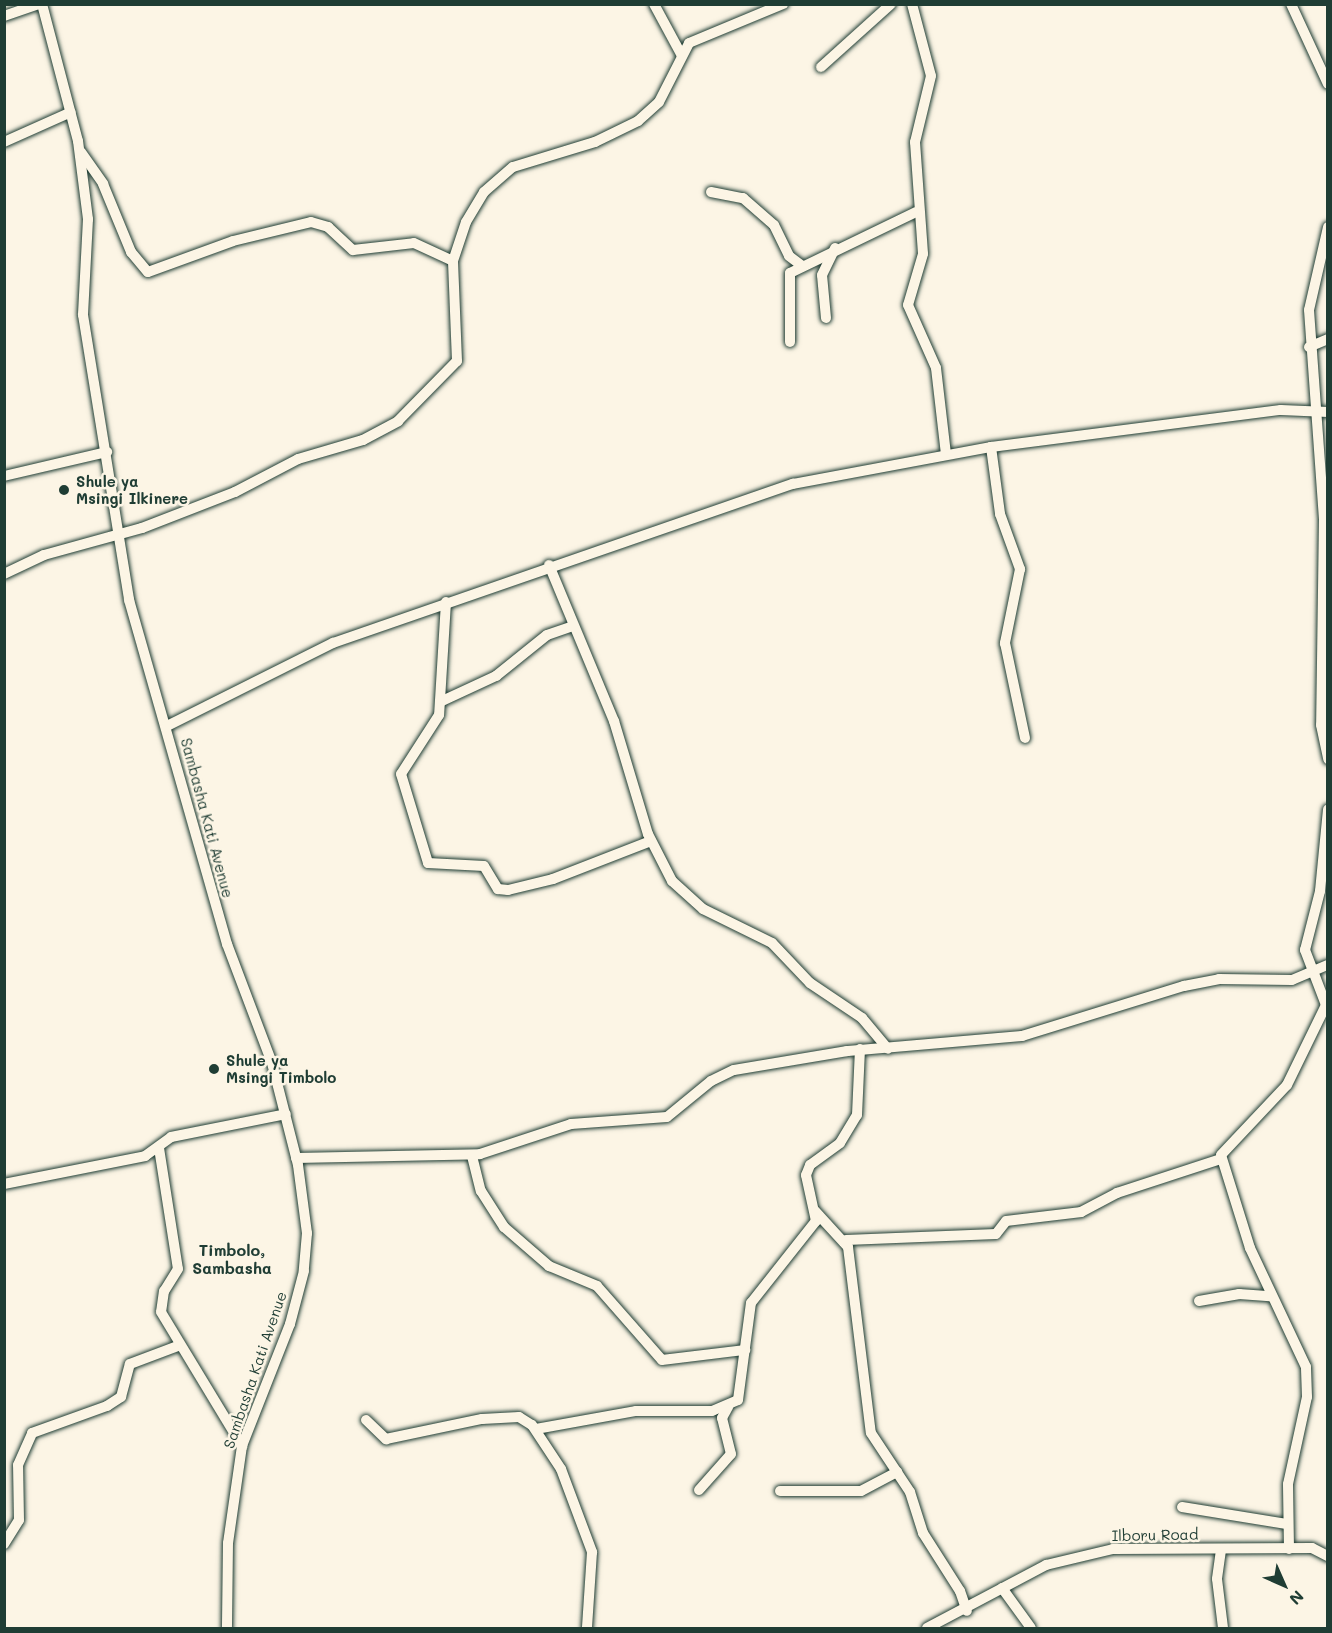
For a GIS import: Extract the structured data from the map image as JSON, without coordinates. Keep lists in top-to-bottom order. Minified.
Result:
{"streets":{"street":["Sambasha Kati Avenue","Ilboru Road"]},"districts":["Timbolo, Sambasha"],"places":["Shule ya Msingi Ilkinere","Shule ya Msingi Timbolo"],"north":"bottom right"}
